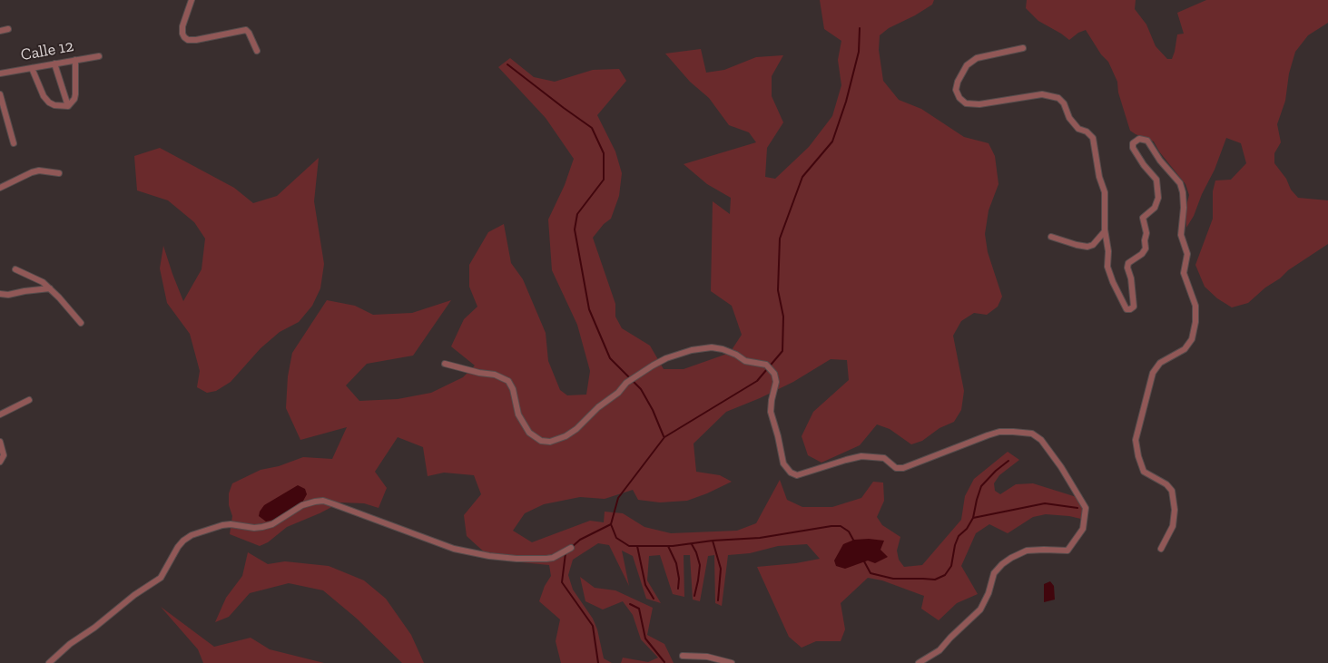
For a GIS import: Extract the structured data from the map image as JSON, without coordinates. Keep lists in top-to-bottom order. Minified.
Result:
{"streets":{"street":["Calle 12"]}}
